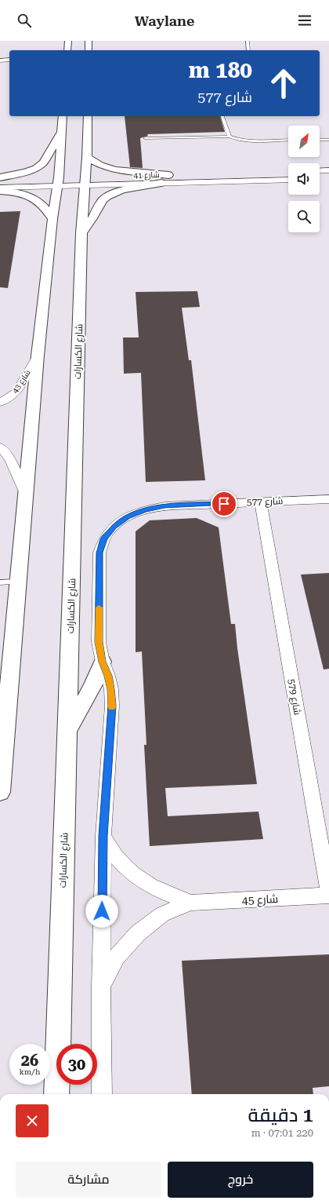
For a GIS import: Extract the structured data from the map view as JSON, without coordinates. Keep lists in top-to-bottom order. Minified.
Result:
{"streets":{"street":["شارع 41","شارع الكسارات","شارع 43","شارع 577","شارع 579","شارع 45"]},"crossings":[["شارع 41","شارع الكسارات"],["شارع 577","شارع 579"]],"north":"top right","page":{"header":"Waylane","turn":["180 m","شارع 577"],"speed":"26 km/h","limit":"30","heading":["1 دقيقة","220 m · 07:01"],"buttons":["خروج","مشاركة"]}}
